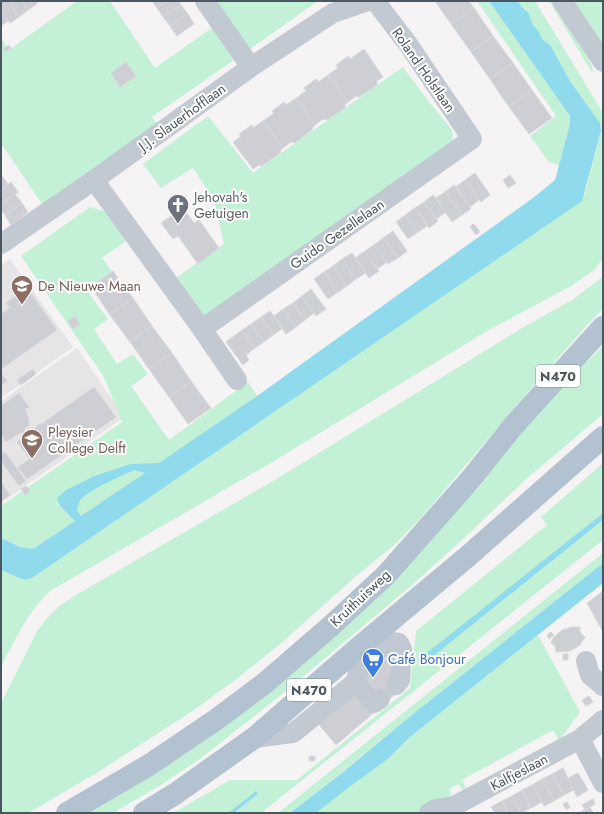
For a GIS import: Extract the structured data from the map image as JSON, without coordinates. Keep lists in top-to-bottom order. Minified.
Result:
{"streets":{"main road":["N470","Kruithuisweg"],"street":["Roland Holstlaan","J.J. Slauerhofflaan","Guido Gezellelaan","Kalfjeslaan"]},"crossings":[["Roland Holstlaan","Guido Gezellelaan"]],"places":{"church":["Jehovah's Getuigen"],"school or university":["De Nieuwe Maan","Pleysier College Delft"],"supermarket":["Café Bonjour"]}}
